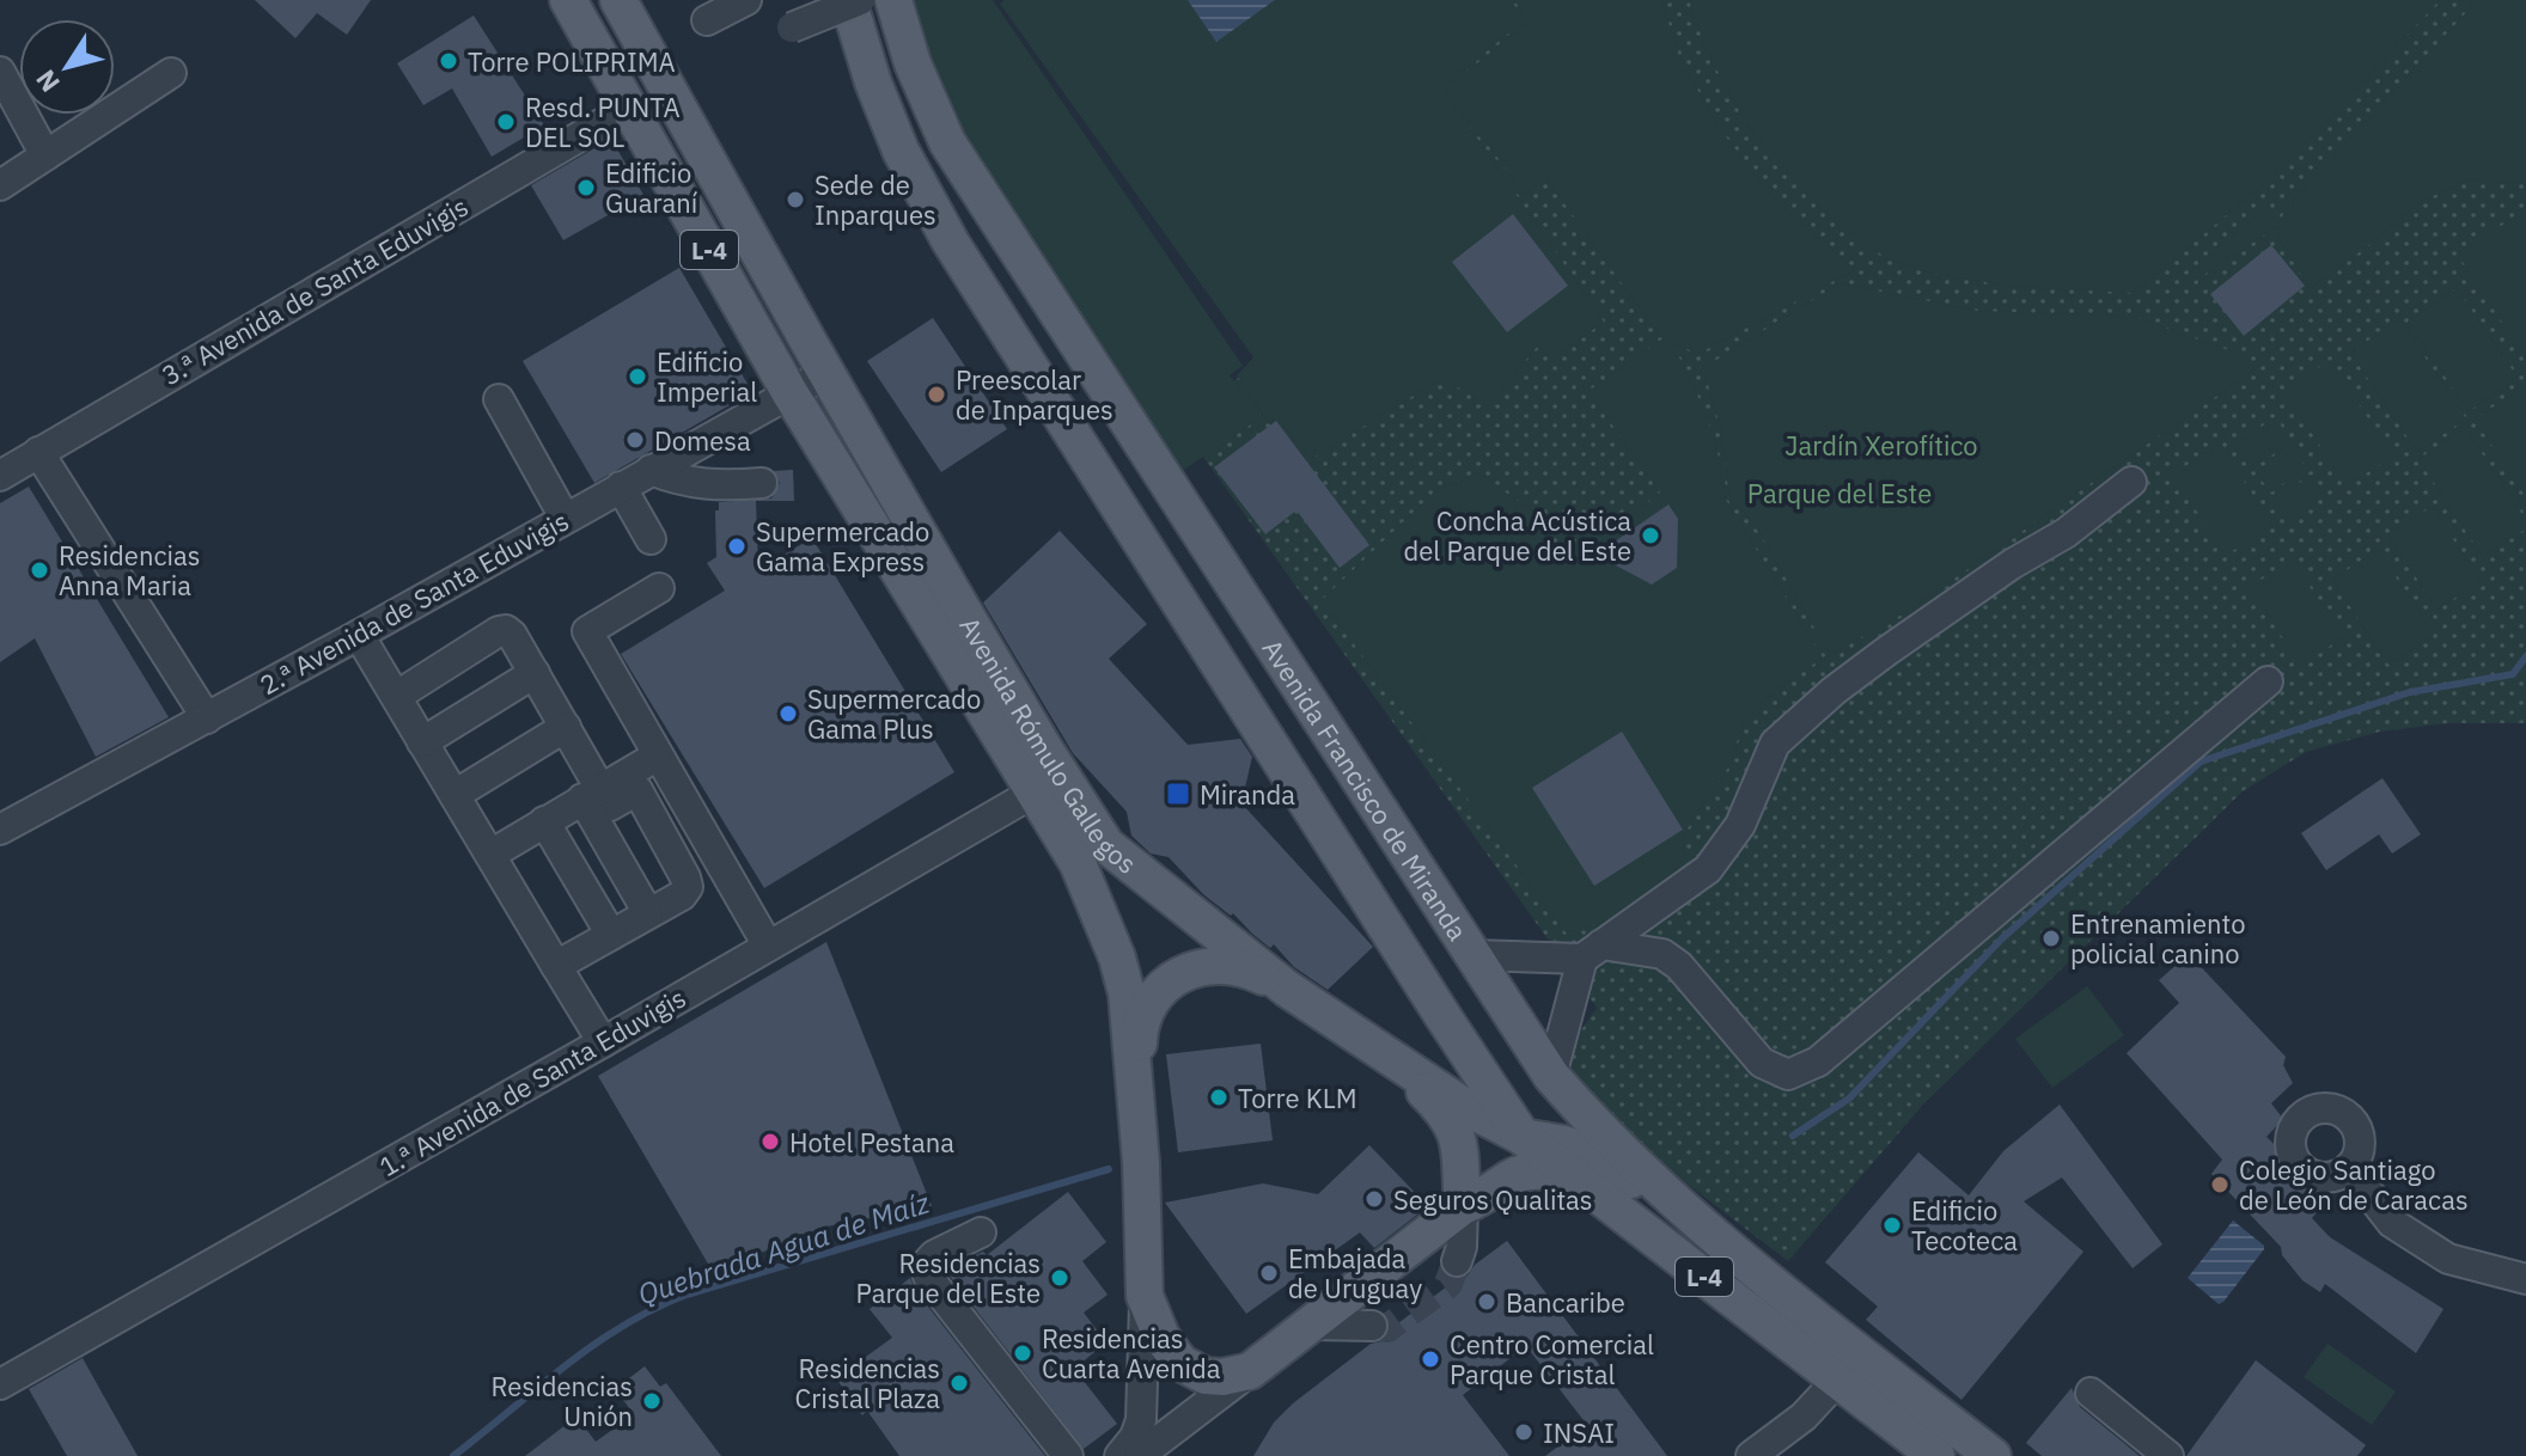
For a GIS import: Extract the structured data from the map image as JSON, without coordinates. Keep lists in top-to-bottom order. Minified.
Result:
{"streets":{"main road":["L-4","Avenida Rómulo Gallegos","Avenida Francisco de Miranda"],"street":["3.ª Avenida de Santa Eduvigis","2.ª Avenida de Santa Eduvigis","1.ª Avenida de Santa Eduvigis"]},"crossings":[["L-4","Avenida Rómulo Gallegos"],["3.ª Avenida de Santa Eduvigis","Avenida Rómulo Gallegos"],["2.ª Avenida de Santa Eduvigis","Avenida Rómulo Gallegos"],["Avenida Rómulo Gallegos","Avenida Francisco de Miranda"],["Avenida Rómulo Gallegos","1.ª Avenida de Santa Eduvigis"]],"water":["Quebrada Agua de Maíz"],"parks":["Jardín Xerofítico","Parque del Este"],"places":{"other":["Torre POLIPRIMA","Resd. PUNTA DEL SOL","Edificio Guaraní","Sede de Inparques","Edificio Imperial","Preescolar de Inparques","Domesa","Concha Acústica del Parque del Este","Supermercado Gama Express","Residencias Anna Maria","Supermercado Gama Plus","Entrenamiento policial canino","Torre KLM","Hotel Pestana","Colegio Santiago de León de Caracas","Seguros Qualitas","Edificio Tecoteca","Embajada de Uruguay","Residencias Parque del Este","Bancaribe","Residencias Cuarta Avenida","Centro Comercial Parque Cristal","Residencias Cristal Plaza","Residencias Unión","INSAI"],"transit":["Miranda"]},"north":"bottom left"}
